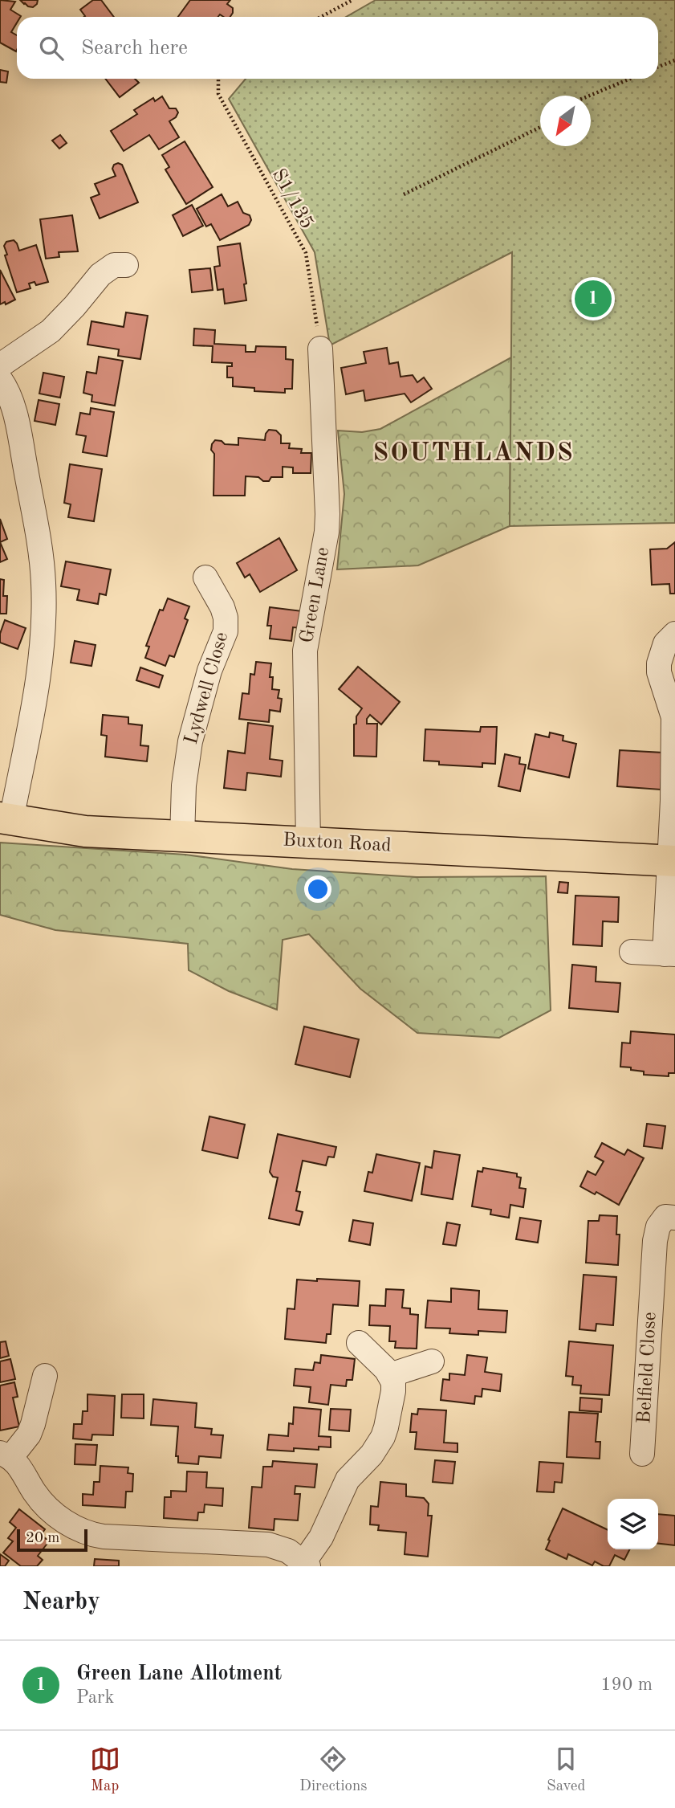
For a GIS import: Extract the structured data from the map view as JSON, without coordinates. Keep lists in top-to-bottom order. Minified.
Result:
{"streets":{"highway":["Buxton Road"],"street":["Green Lane","Lydwell Close","Belfield Close"],"path":["S1/135"]},"crossings":[["S1/135","Green Lane"],["Green Lane","Buxton Road"],["Lydwell Close","Buxton Road"]],"districts":["SOUTHLANDS"],"scale_bar":"20 m","north":"bottom left","page":{"search":"Search here","pins":"1","scale":"20 m","heading":"Nearby","list":[{"mark":"1","name":"Green Lane Allotment","note":"Park","value":"190 m"}],"nav":["Map","Directions","Saved"]}}
